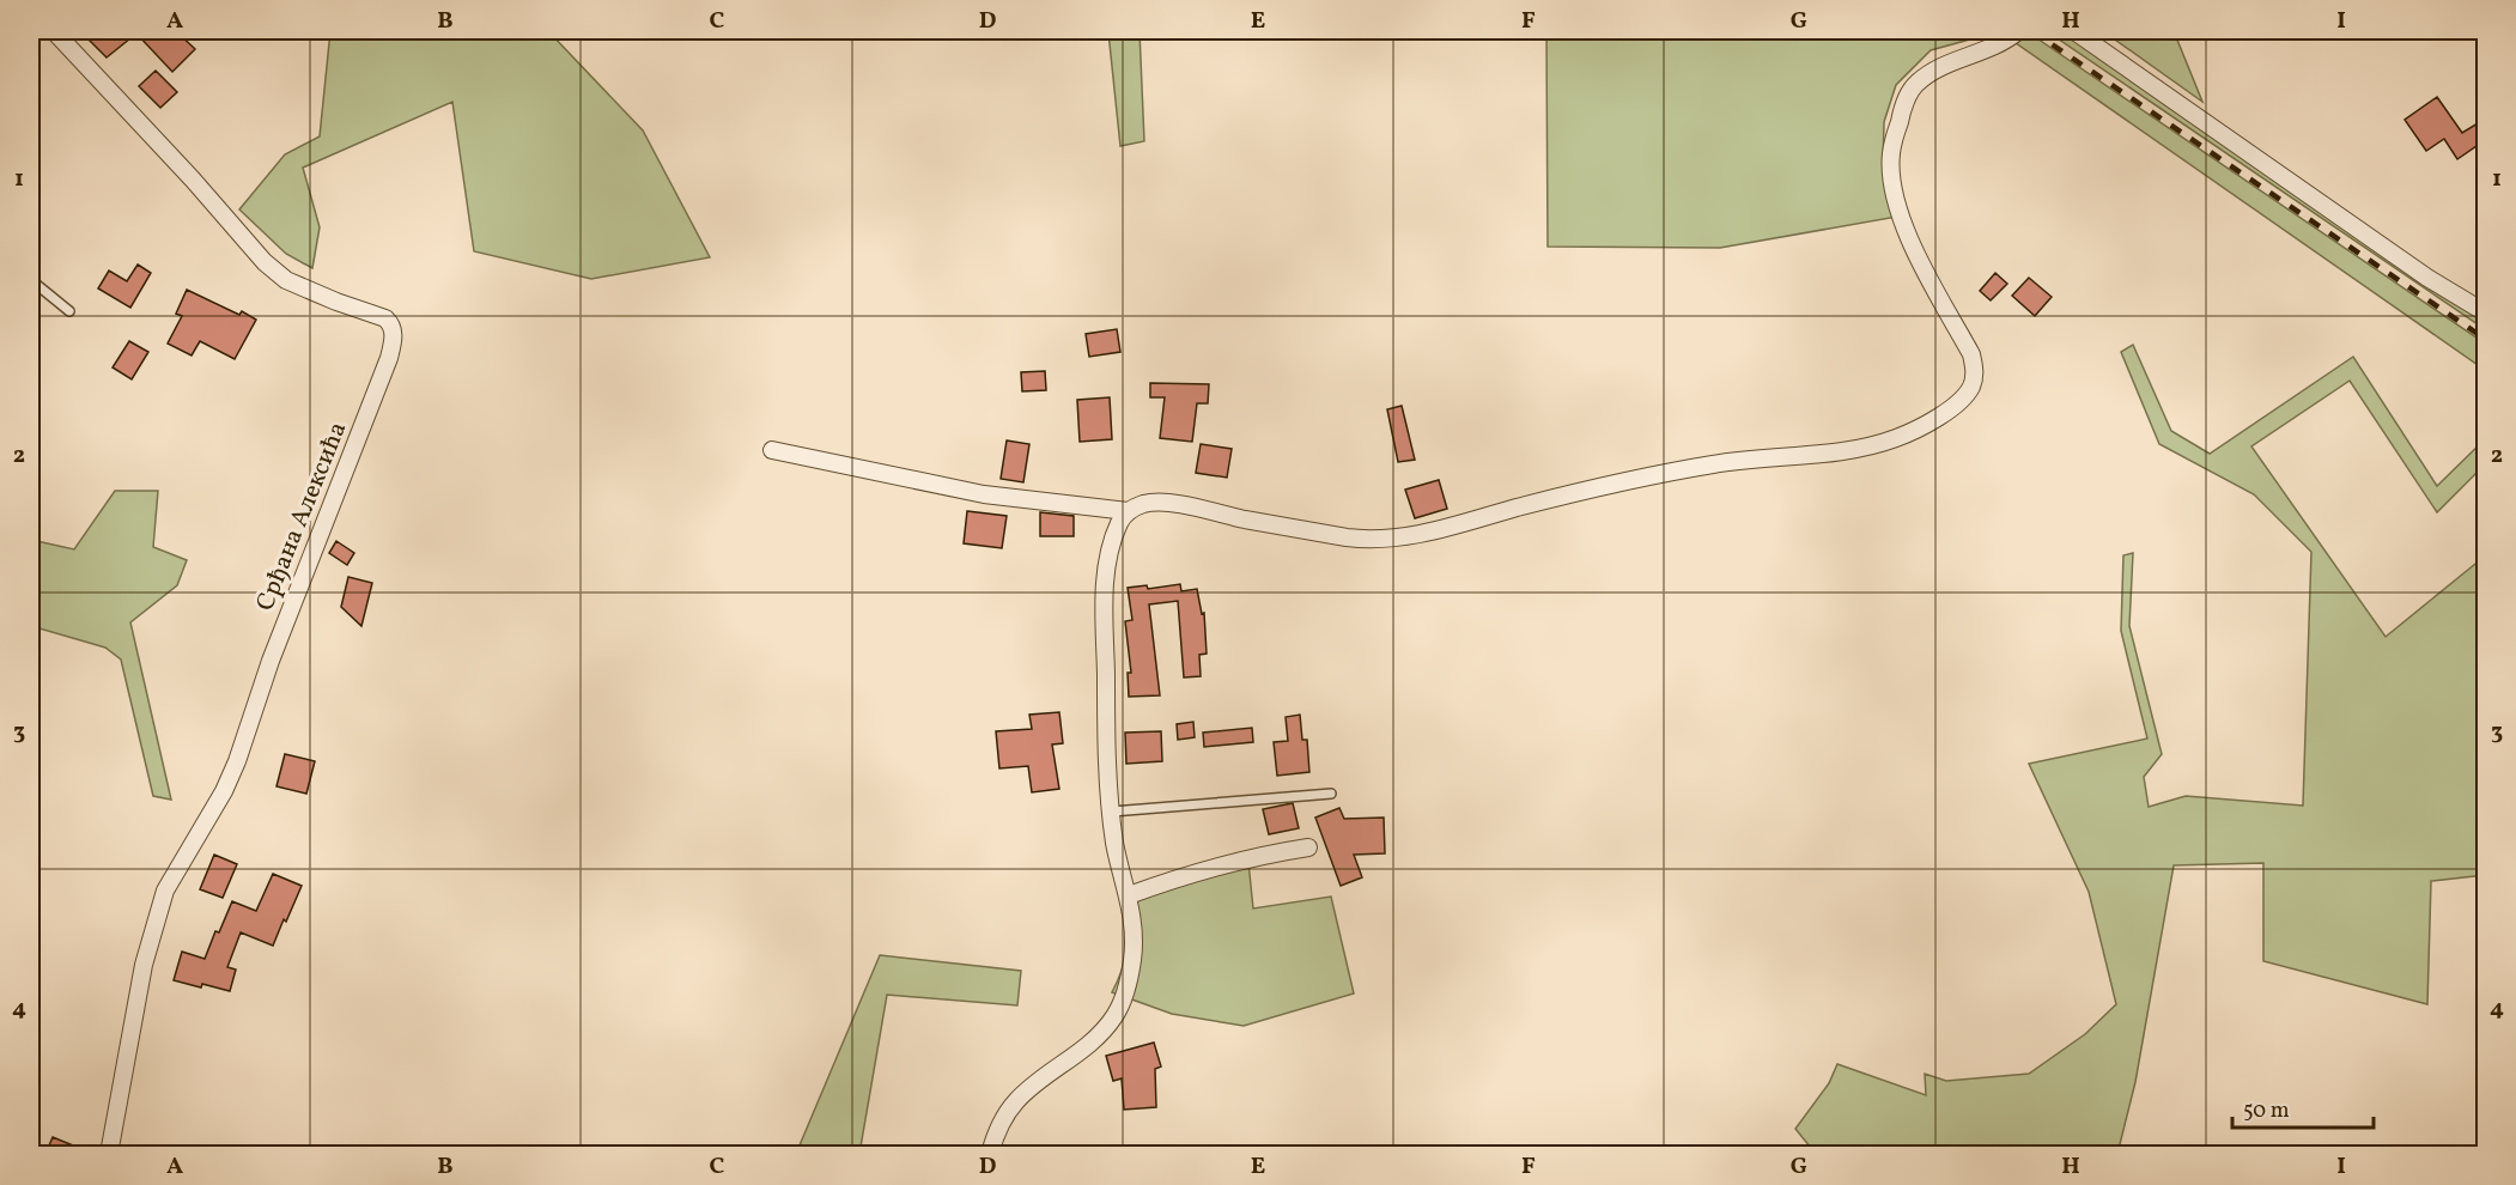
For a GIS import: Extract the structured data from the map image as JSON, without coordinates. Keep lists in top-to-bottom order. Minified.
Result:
{"streets":{"street":["Срђана Алексића"]},"scale_bar":"50 m","grid":{"columns":["A","B","C","D","E","F","G","H","I"],"rows":["1","2","3","4"]}}
